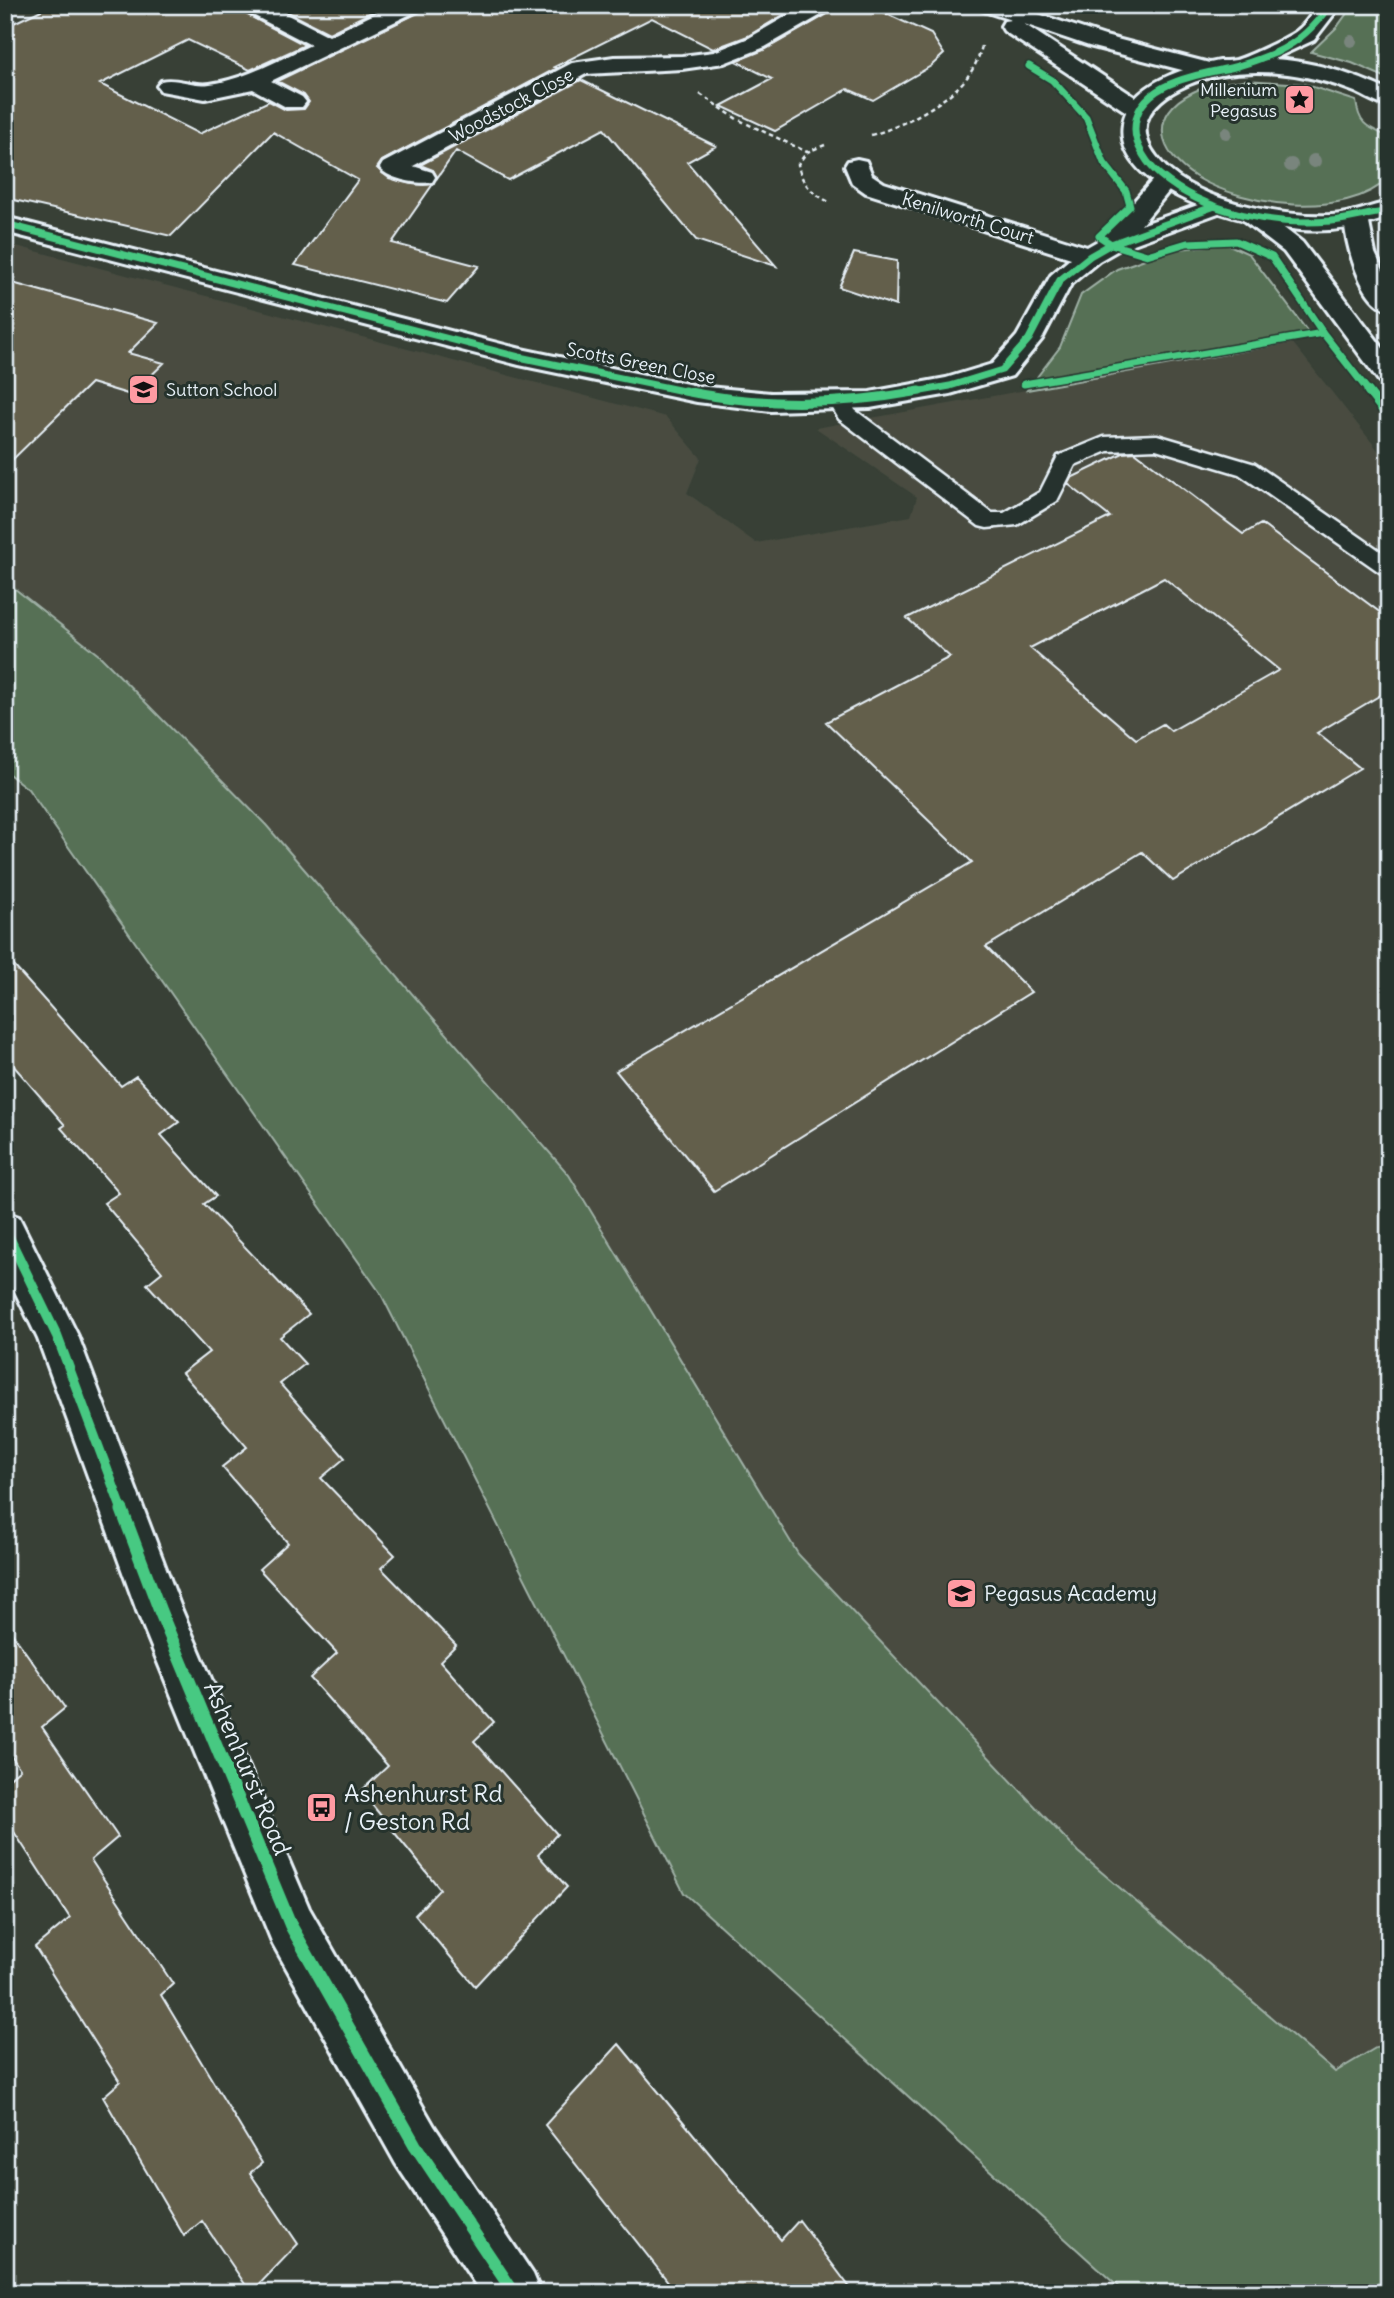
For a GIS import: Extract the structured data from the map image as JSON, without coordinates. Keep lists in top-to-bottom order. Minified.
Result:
{"streets":{"main road":["Woodstock Close","Kenilworth Court","Scotts Green Close","Ashenhurst Road"]},"crossings":[["Kenilworth Court","Scotts Green Close"]],"places":{"place":["Millenium Pegasus"],"school or university":["Sutton School","Pegasus Academy"],"bus stop":["Ashenhurst Rd / Geston Rd"]}}
